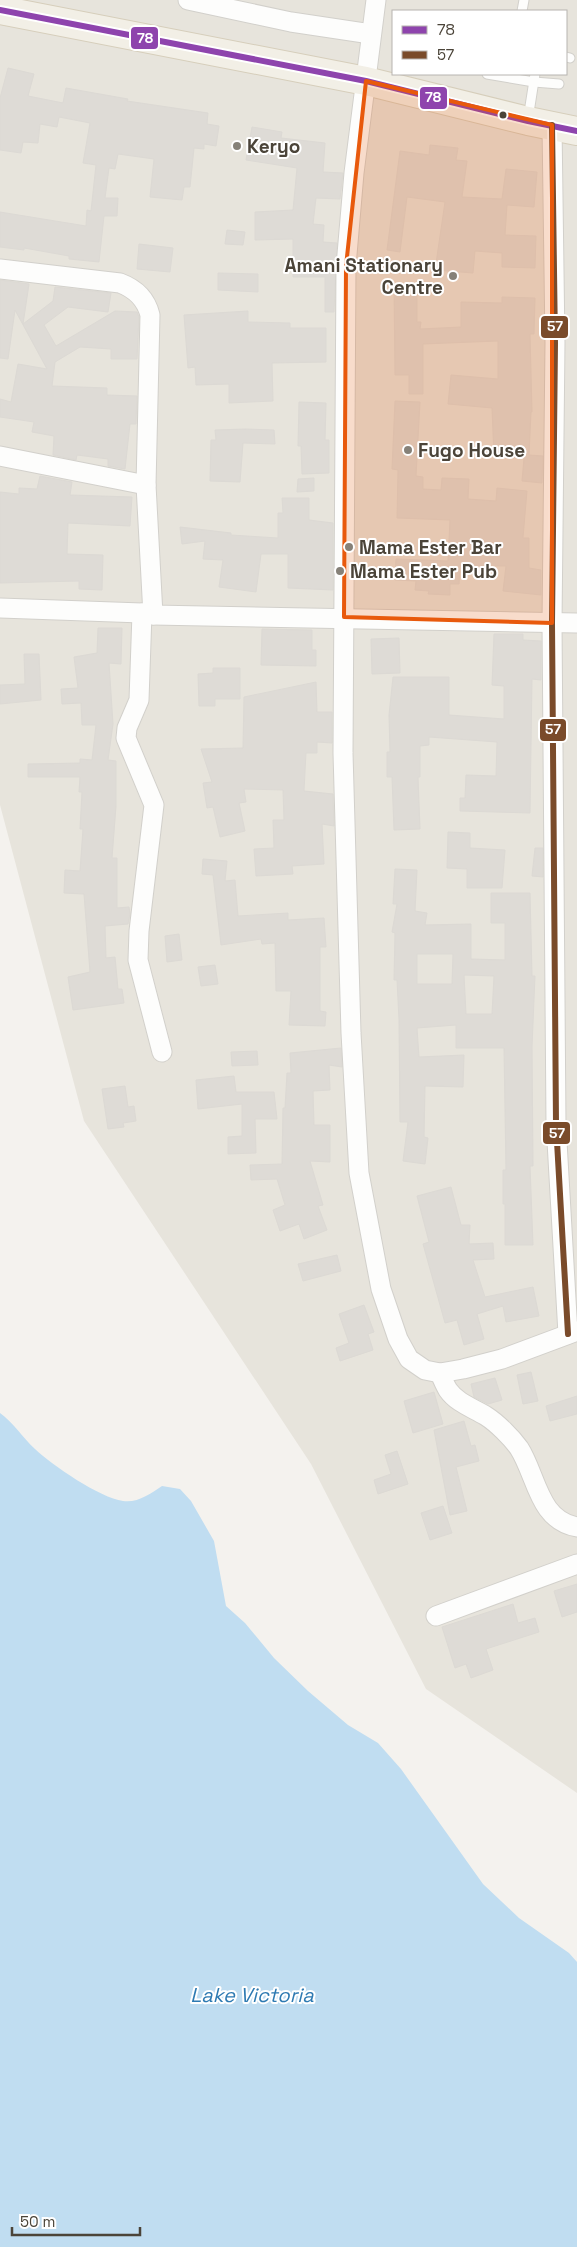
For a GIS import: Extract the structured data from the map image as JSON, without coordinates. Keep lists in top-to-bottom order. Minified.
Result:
{"water":["Lake Victoria"],"places":["Keryo","Amani Stationary Centre","Fugo House","Mama Ester Bar","Mama Ester Pub"],"lines":["transit line 78","transit line 57"],"legend":["78","57"],"scale_bar":"50 m"}
